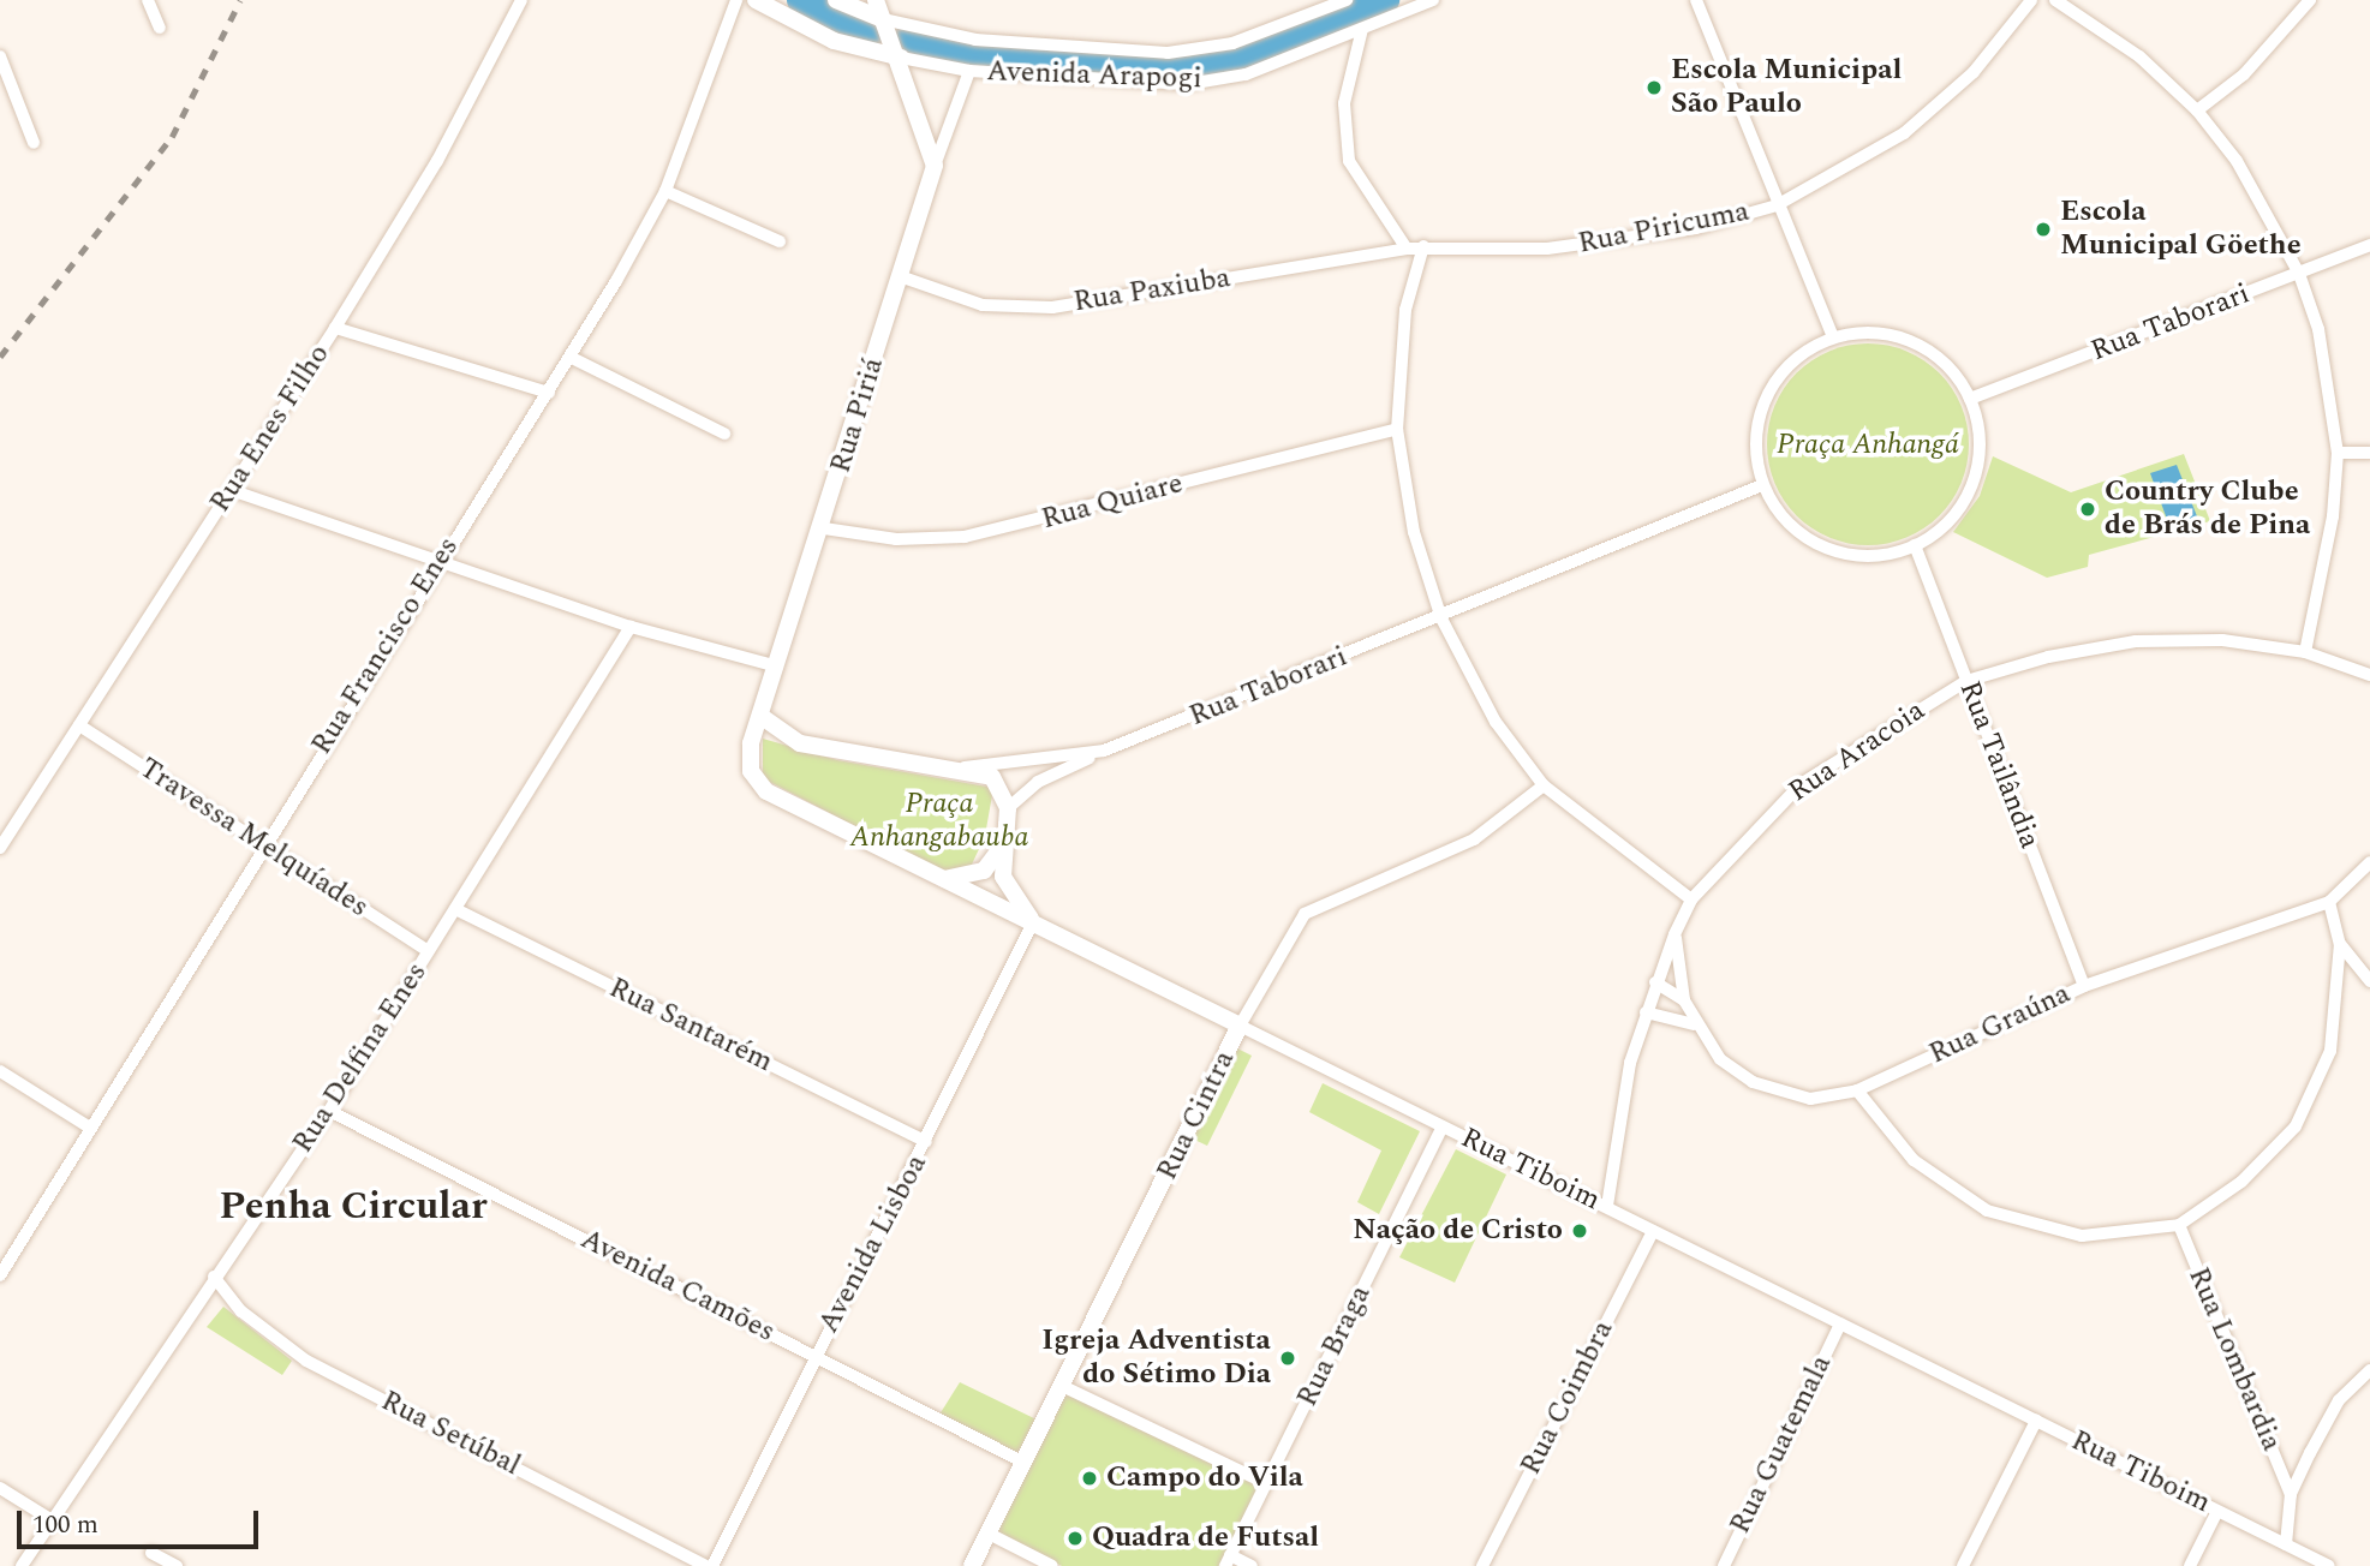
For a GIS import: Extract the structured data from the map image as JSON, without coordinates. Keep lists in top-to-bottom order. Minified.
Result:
{"streets":{"street":["Avenida Arapogi","Rua Piricuma","Rua Paxiuba","Rua Taborari","Rua Piriá","Rua Enes Filho","Rua Quiare","Rua Francisco Enes","Rua Aracoia","Rua Tailândia","Travessa Melquíades","Rua Graúna","Rua Santarém","Rua Delfina Enes","Rua Cintra","Rua Tiboim","Avenida Lisboa","Avenida Camões","Rua Braga","Rua Lombardia","Rua Coimbra","Rua Setúbal","Rua Guatemala"]},"crossings":[["Avenida Arapogi","Rua Piriá"],["Rua Piricuma","Rua Paxiuba"],["Rua Paxiuba","Rua Piriá"],["Rua Taborari","Rua Piriá"],["Rua Taborari","Rua Tailândia"],["Rua Piriá","Rua Quiare"],["Rua Piriá","Rua Tiboim"],["Rua Enes Filho","Travessa Melquíades"],["Rua Francisco Enes","Travessa Melquíades"],["Rua Aracoia","Rua Tailândia"],["Rua Aracoia","Rua Graúna"],["Rua Aracoia","Rua Tiboim"],["Rua Tailândia","Rua Graúna"],["Travessa Melquíades","Rua Delfina Enes"],["Rua Santarém","Rua Delfina Enes"],["Rua Santarém","Avenida Lisboa"],["Rua Delfina Enes","Avenida Camões"],["Rua Delfina Enes","Rua Setúbal"],["Rua Cintra","Rua Tiboim"],["Rua Cintra","Avenida Camões"],["Rua Tiboim","Avenida Lisboa"],["Rua Tiboim","Rua Braga"],["Rua Tiboim","Rua Coimbra"],["Rua Tiboim","Rua Guatemala"],["Avenida Lisboa","Avenida Camões"],["Avenida Lisboa","Rua Setúbal"]],"districts":["Penha Circular"],"parks":["Praça Anhangá","Praça Anhangabauba"],"places":["Escola Municipal São Paulo","Escola Municipal Göethe","Country Clube de Brás de Pina","Nação de Cristo","Igreja Adventista do Sétimo Dia","Campo do Vila","Quadra de Futsal"],"scale_bar":"100 m"}
